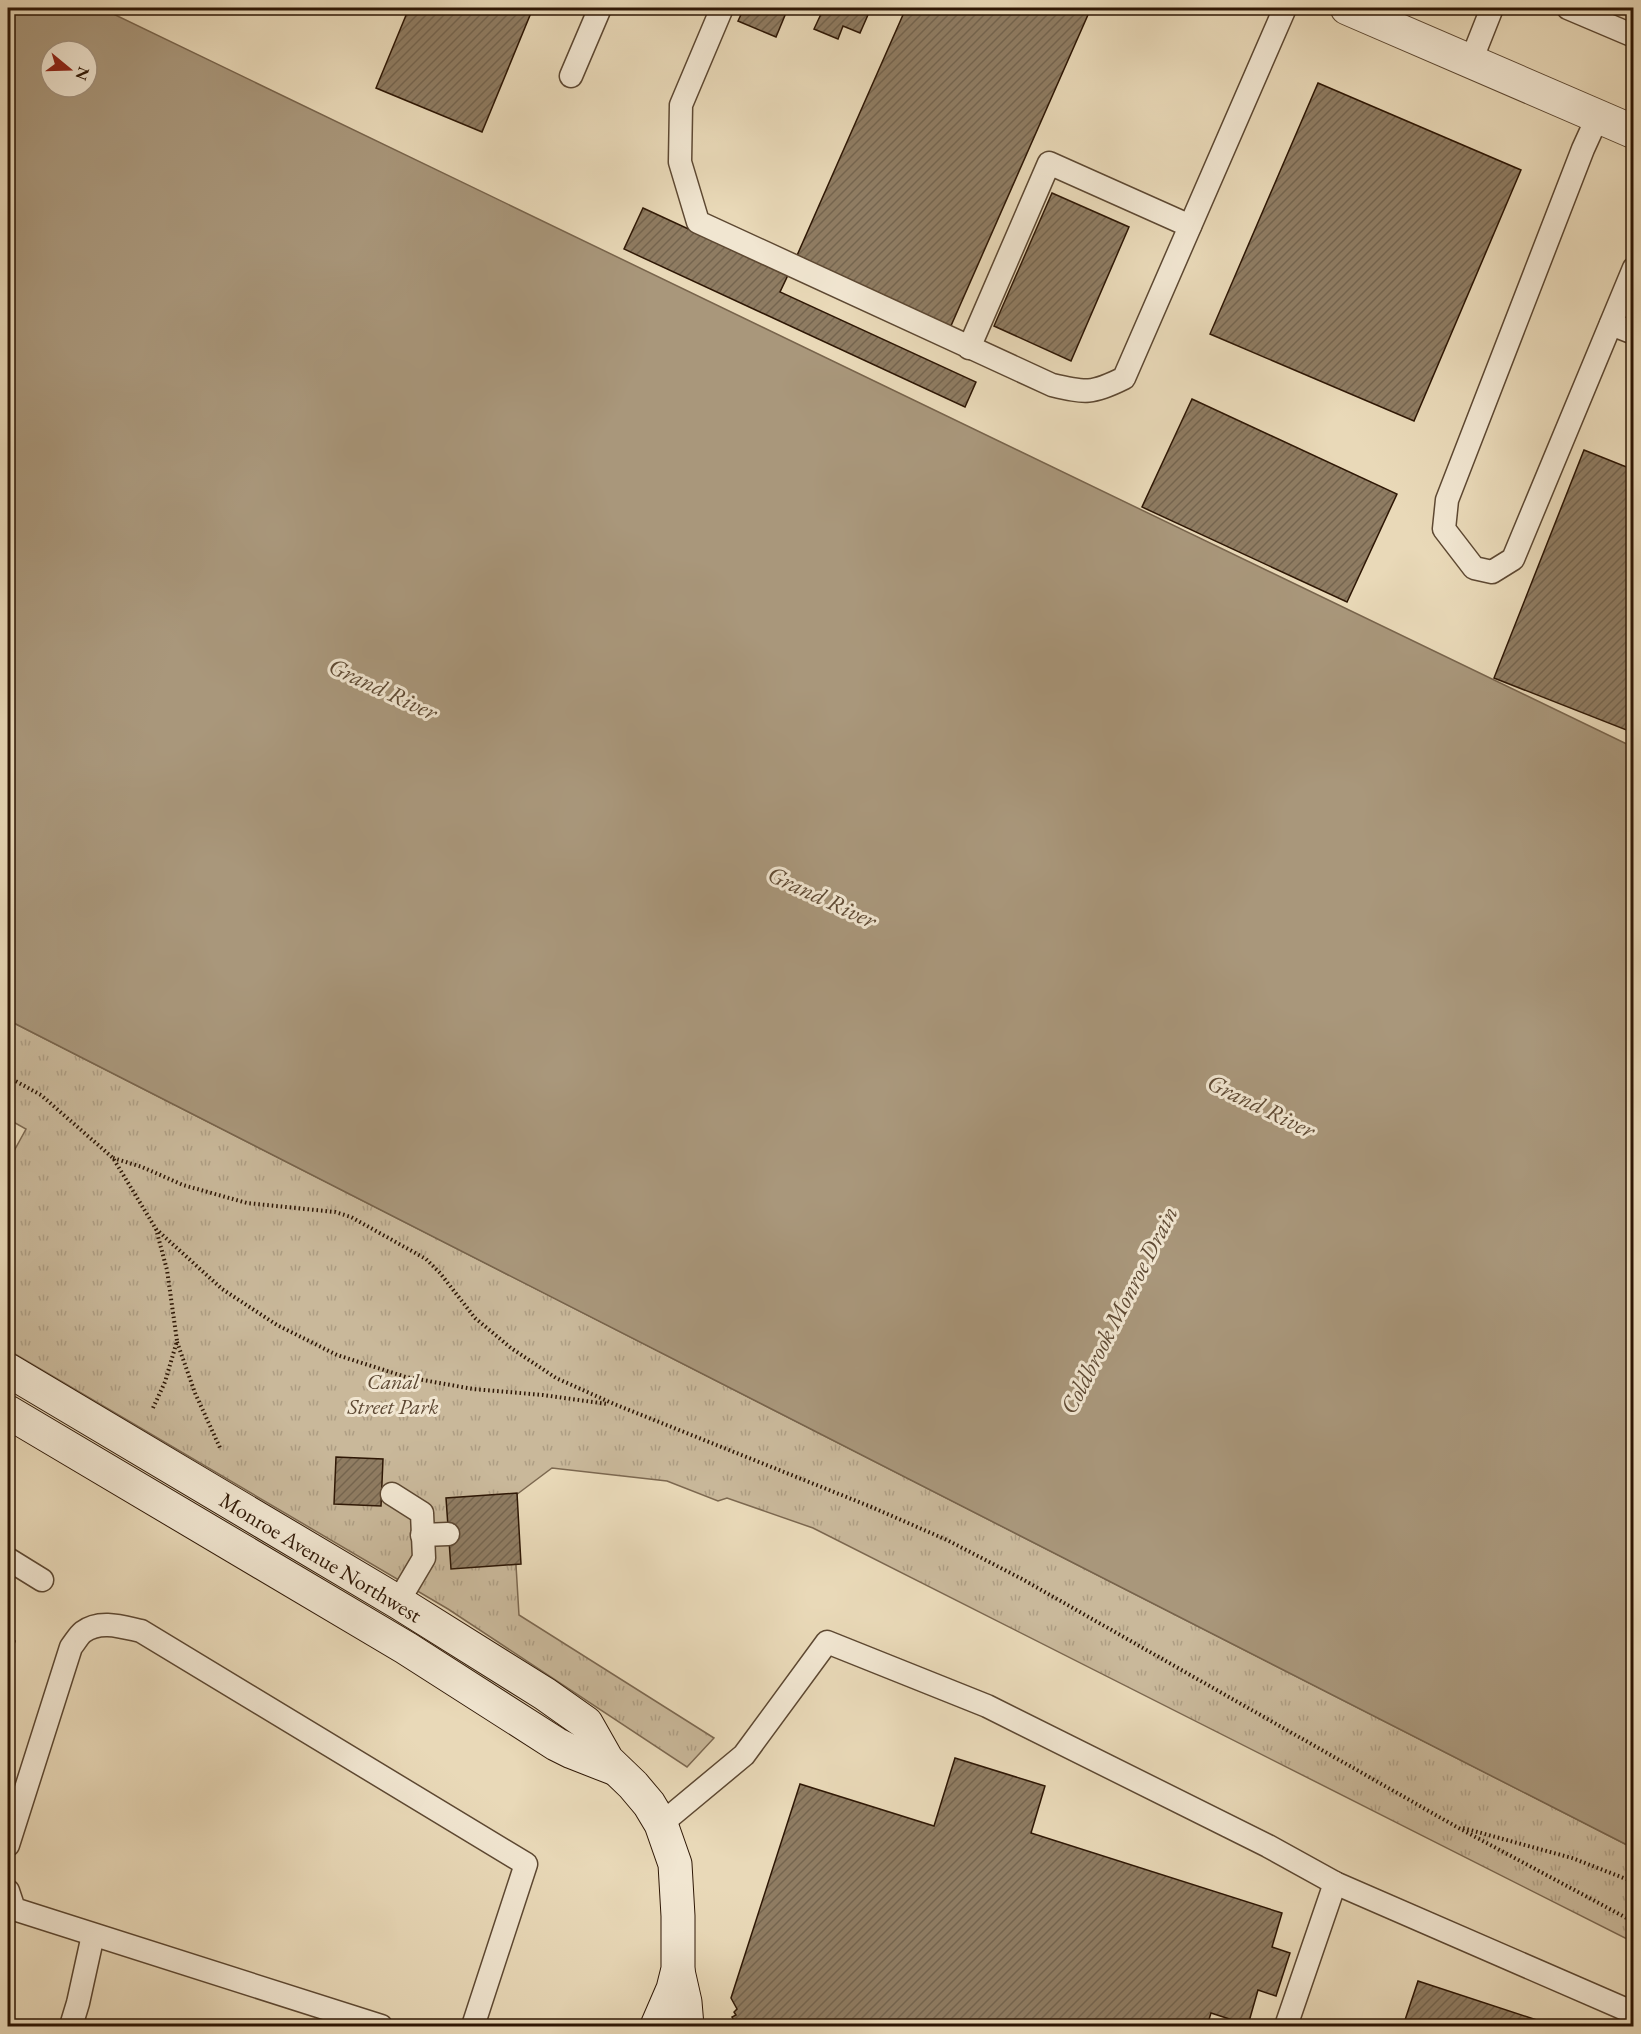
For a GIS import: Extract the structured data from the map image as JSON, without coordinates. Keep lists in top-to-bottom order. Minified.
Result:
{"streets":{"main road":["Monroe Avenue Northwest"]},"water":["Grand River","Coldbrook Monroe Drain"],"parks":["Canal Street Park"],"north":"right"}
